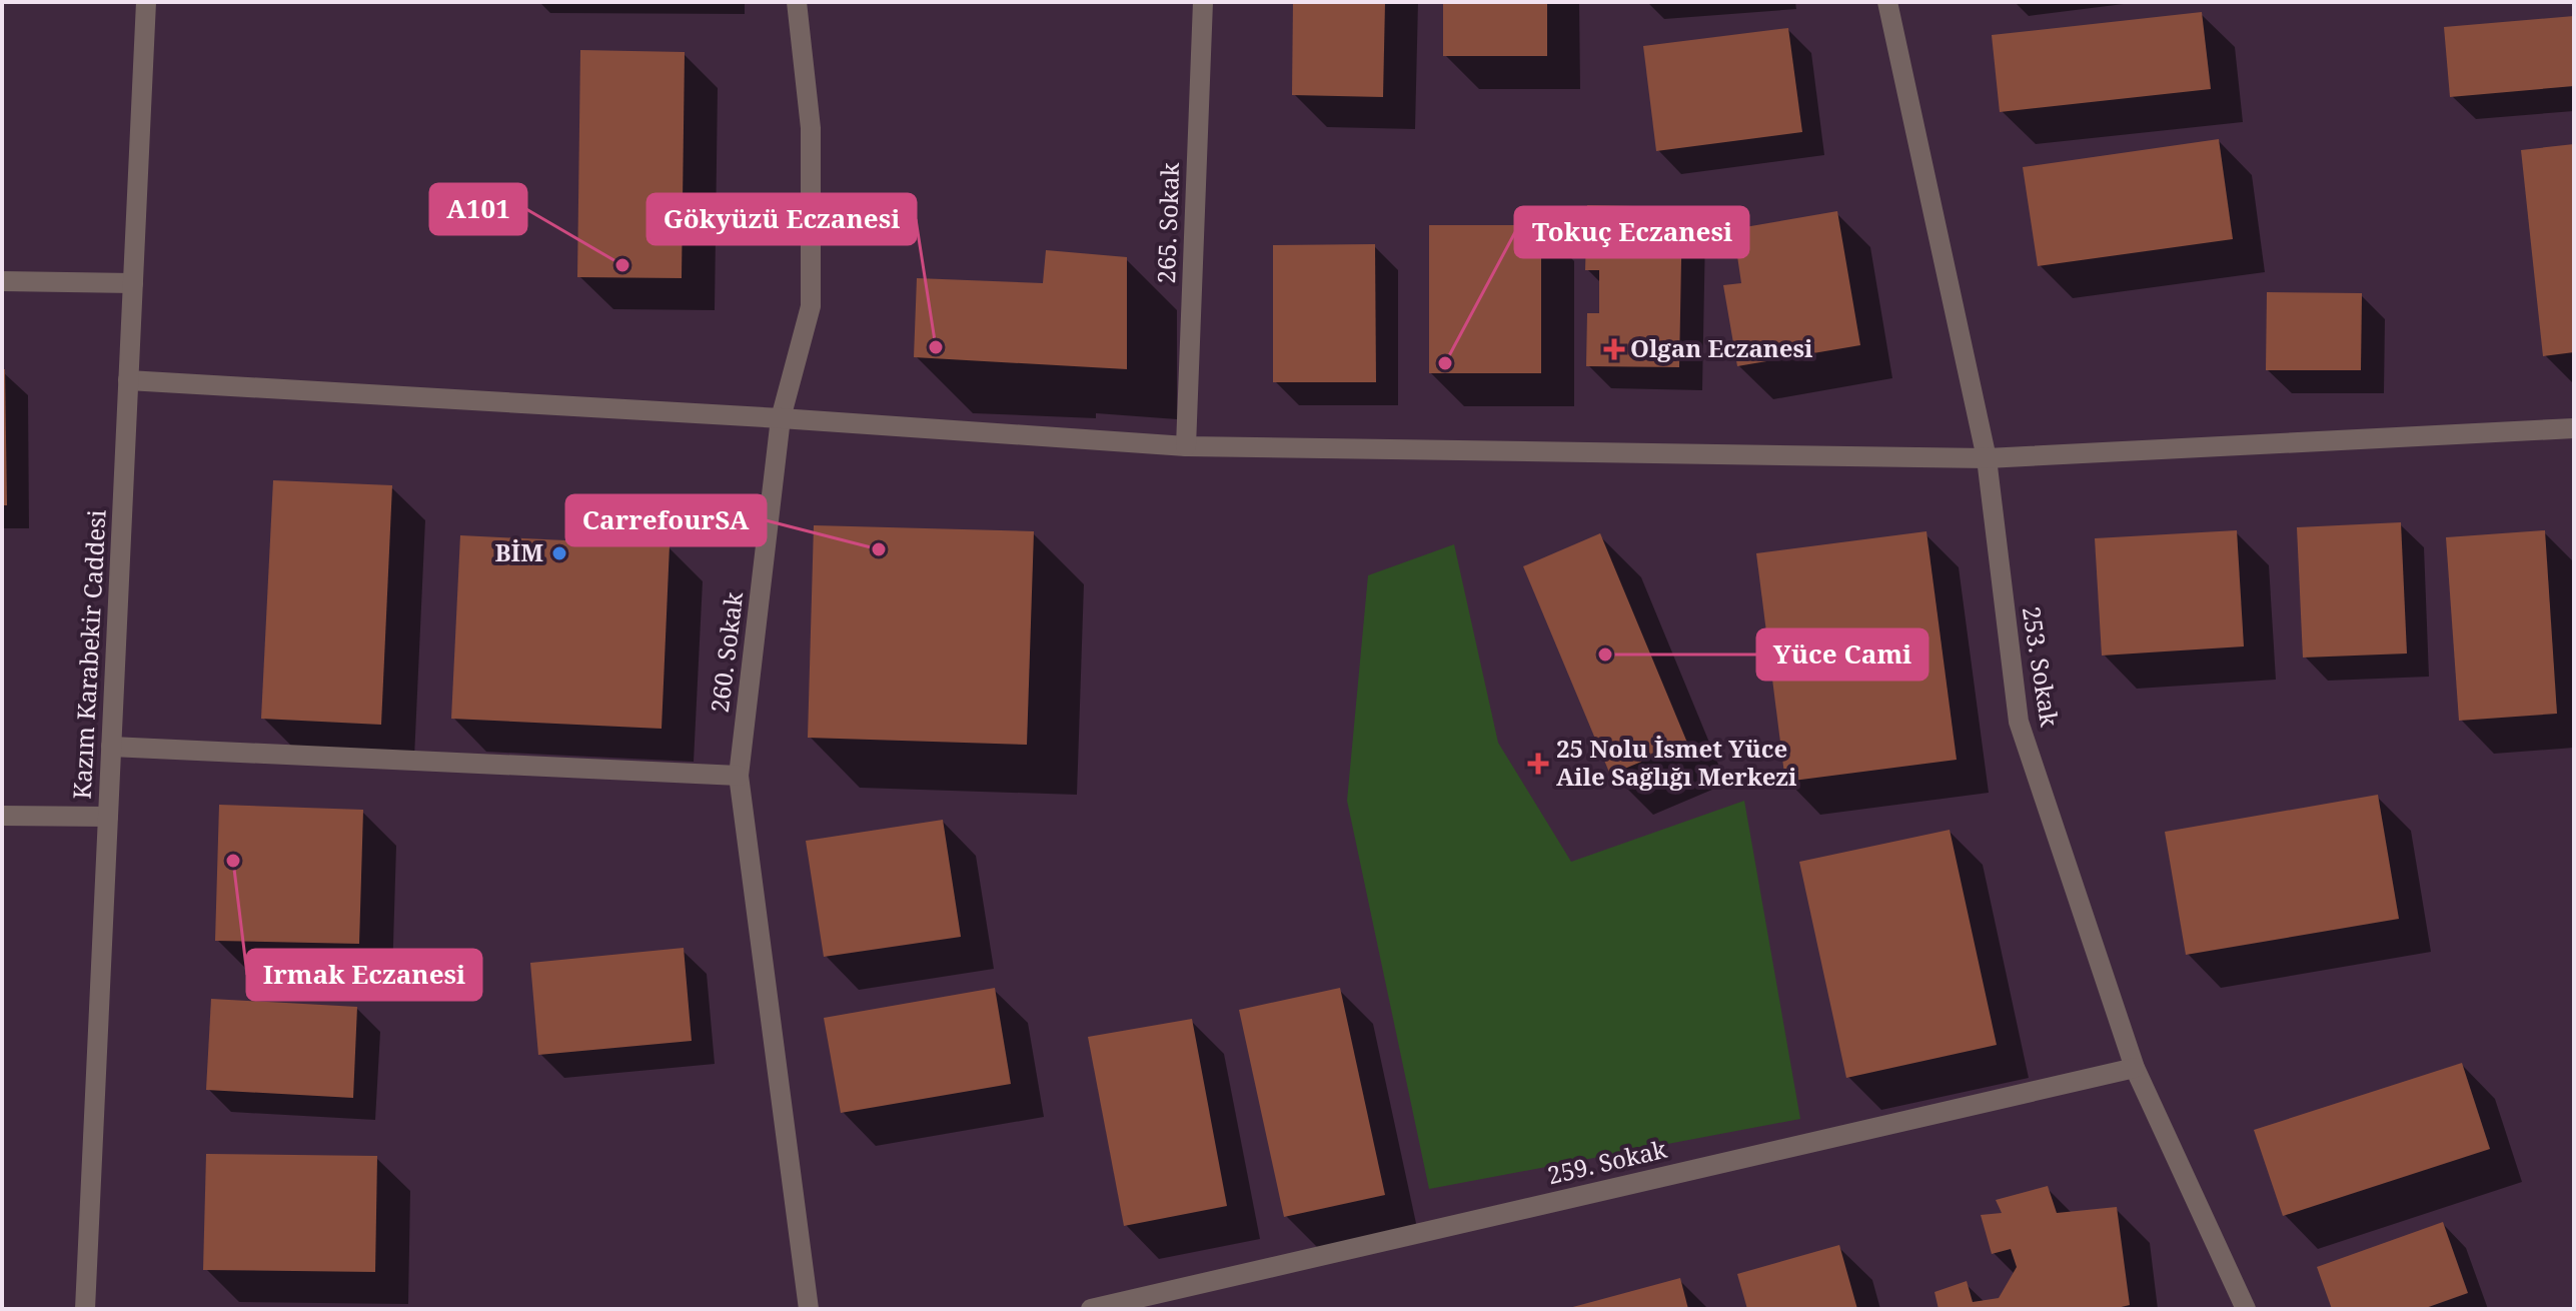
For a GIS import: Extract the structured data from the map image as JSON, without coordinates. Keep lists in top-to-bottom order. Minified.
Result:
{"streets":{"street":["265. Sokak","260. Sokak","Kazım Karabekir Caddesi","253. Sokak","259. Sokak"]},"crossings":[["253. Sokak","259. Sokak"]],"places":{"other":["A101","Gökyüzü Eczanesi","Tokuç Eczanesi","CarrefourSA","BİM","Yüce Cami","Irmak Eczanesi"],"health":["Olgan Eczanesi","25 Nolu İsmet Yüce Aile Sağlığı Merkezi"]}}
